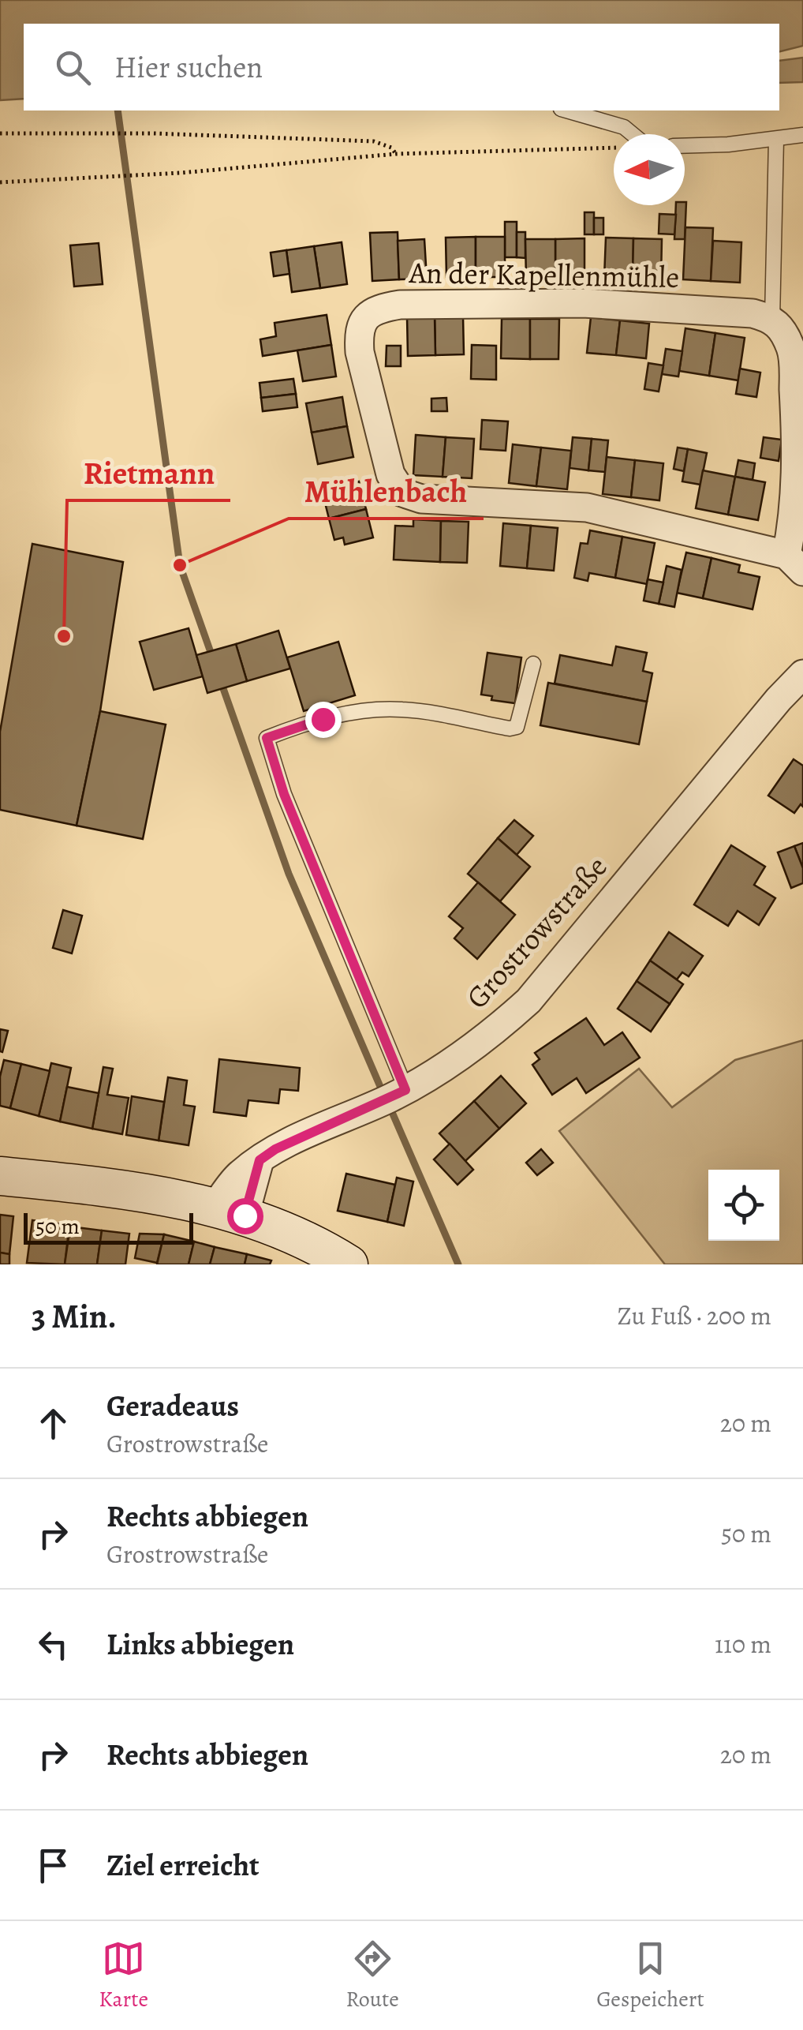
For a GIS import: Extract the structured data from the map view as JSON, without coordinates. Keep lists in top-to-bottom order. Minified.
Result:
{"streets":{"street":["An der Kapellenmühle","Grostrowstraße"]},"places":["Mühlenbach","Rietmann"],"scale_bar":"50 m","north":"left","page":{"search":"Hier suchen","scale":"50 m","heading":["3 Min.","Zu Fuß · 200 m"],"list":[["Geradeaus","Grostrowstraße","20 m"],["Rechts abbiegen","Grostrowstraße","50 m"],["Links abbiegen","110 m"],["Rechts abbiegen","20 m"],"Ziel erreicht"],"nav":["Karte","Route","Gespeichert"]}}
